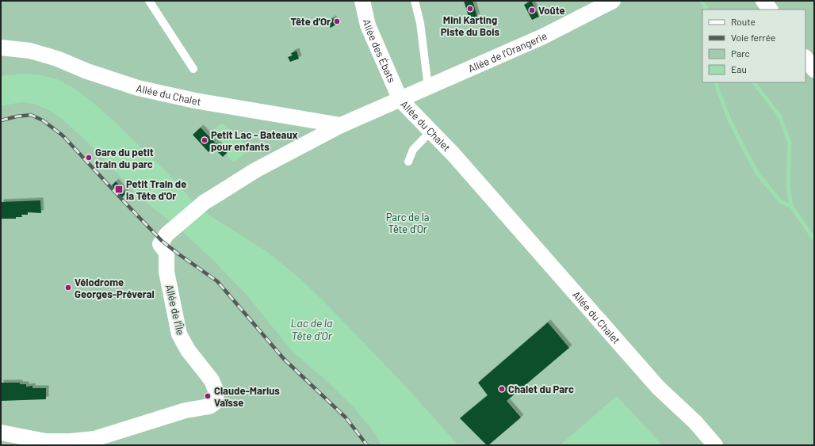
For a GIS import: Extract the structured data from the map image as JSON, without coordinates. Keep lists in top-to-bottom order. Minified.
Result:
{"streets":{"street":["Allée des Ébats","Allée de l'Orangerie","Allée du Chalet","Allée de l'Île"]},"crossings":[["Allée des Ébats","Allée de l'Orangerie"],["Allée des Ébats","Allée du Chalet"],["Allée de l'Orangerie","Allée du Chalet"],["Allée du Chalet","Allée de l'Île"]],"water":["Lac de la Tête d'Or"],"parks":["Parc de la Tête d'Or"],"places":{"other":["Mini Karting Piste du Bois","Voûte","Tête d'Or","Petit Lac - Bateaux pour enfants","Gare du petit train du parc","Vélodrome Georges-Préveral","Chalet du Parc","Claude-Marius Vaïsse"],"transit":["Petit Train de la Tête d'Or"]},"legend":["Route","Voie ferrée","Parc","Eau"]}
